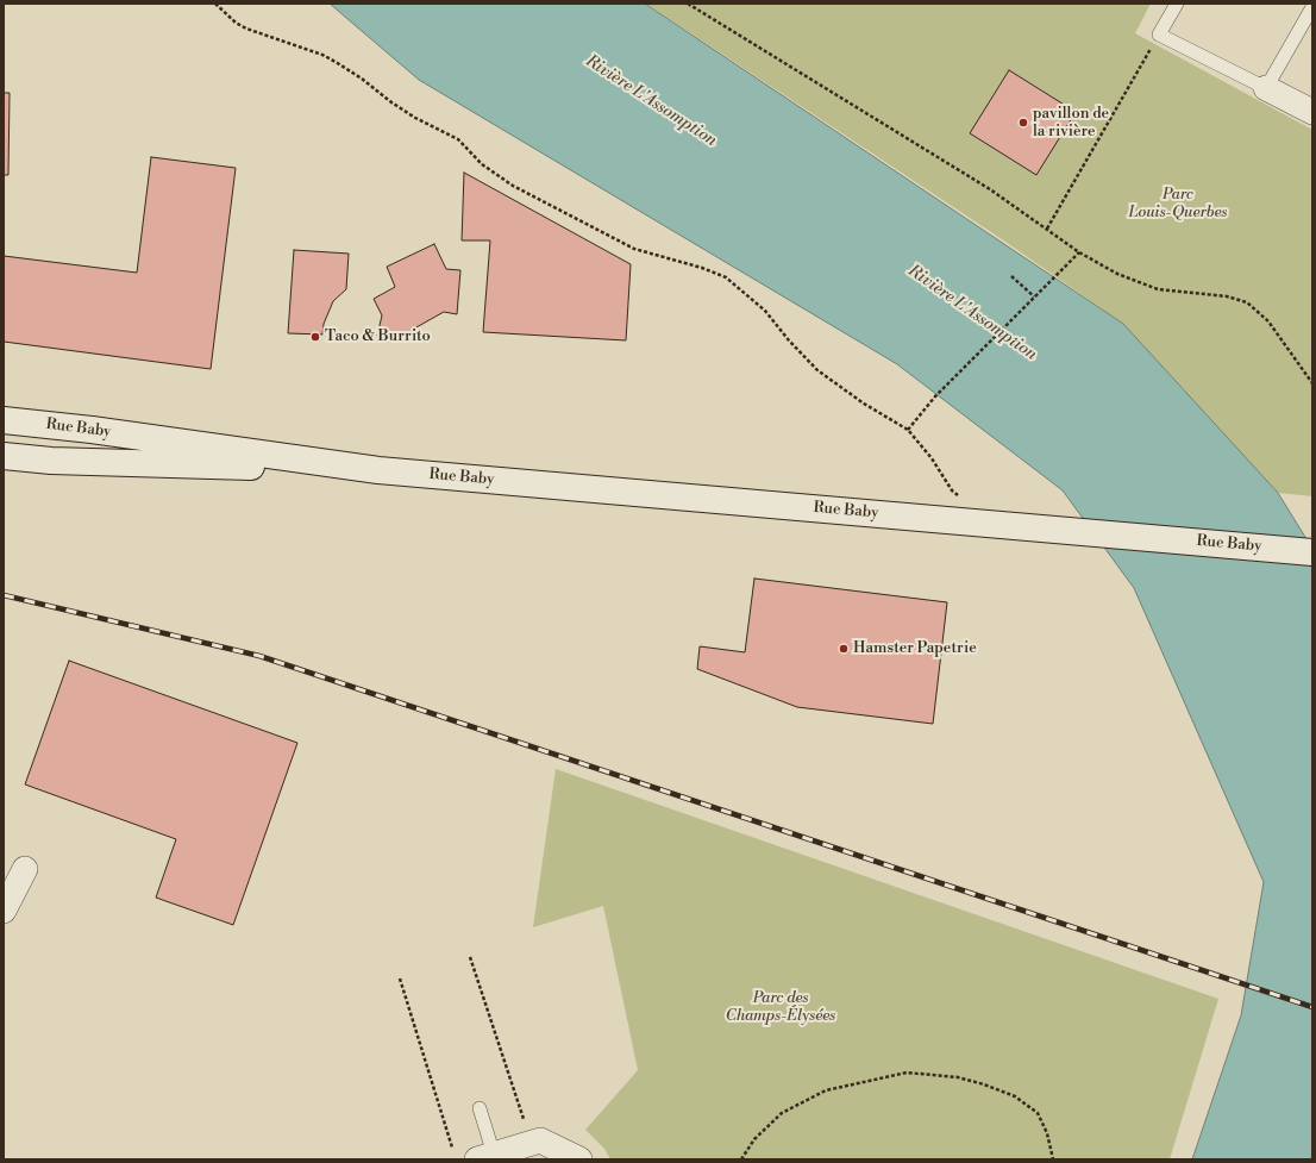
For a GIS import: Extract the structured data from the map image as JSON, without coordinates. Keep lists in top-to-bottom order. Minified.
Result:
{"streets":{"main road":["Rue Baby"]},"water":["Rivière L'Assomption"],"parks":["Parc Louis-Querbes","Parc des Champs-Élysées"],"places":["pavillon de la rivière","Taco & Burrito","Hamster Papetrie"]}
